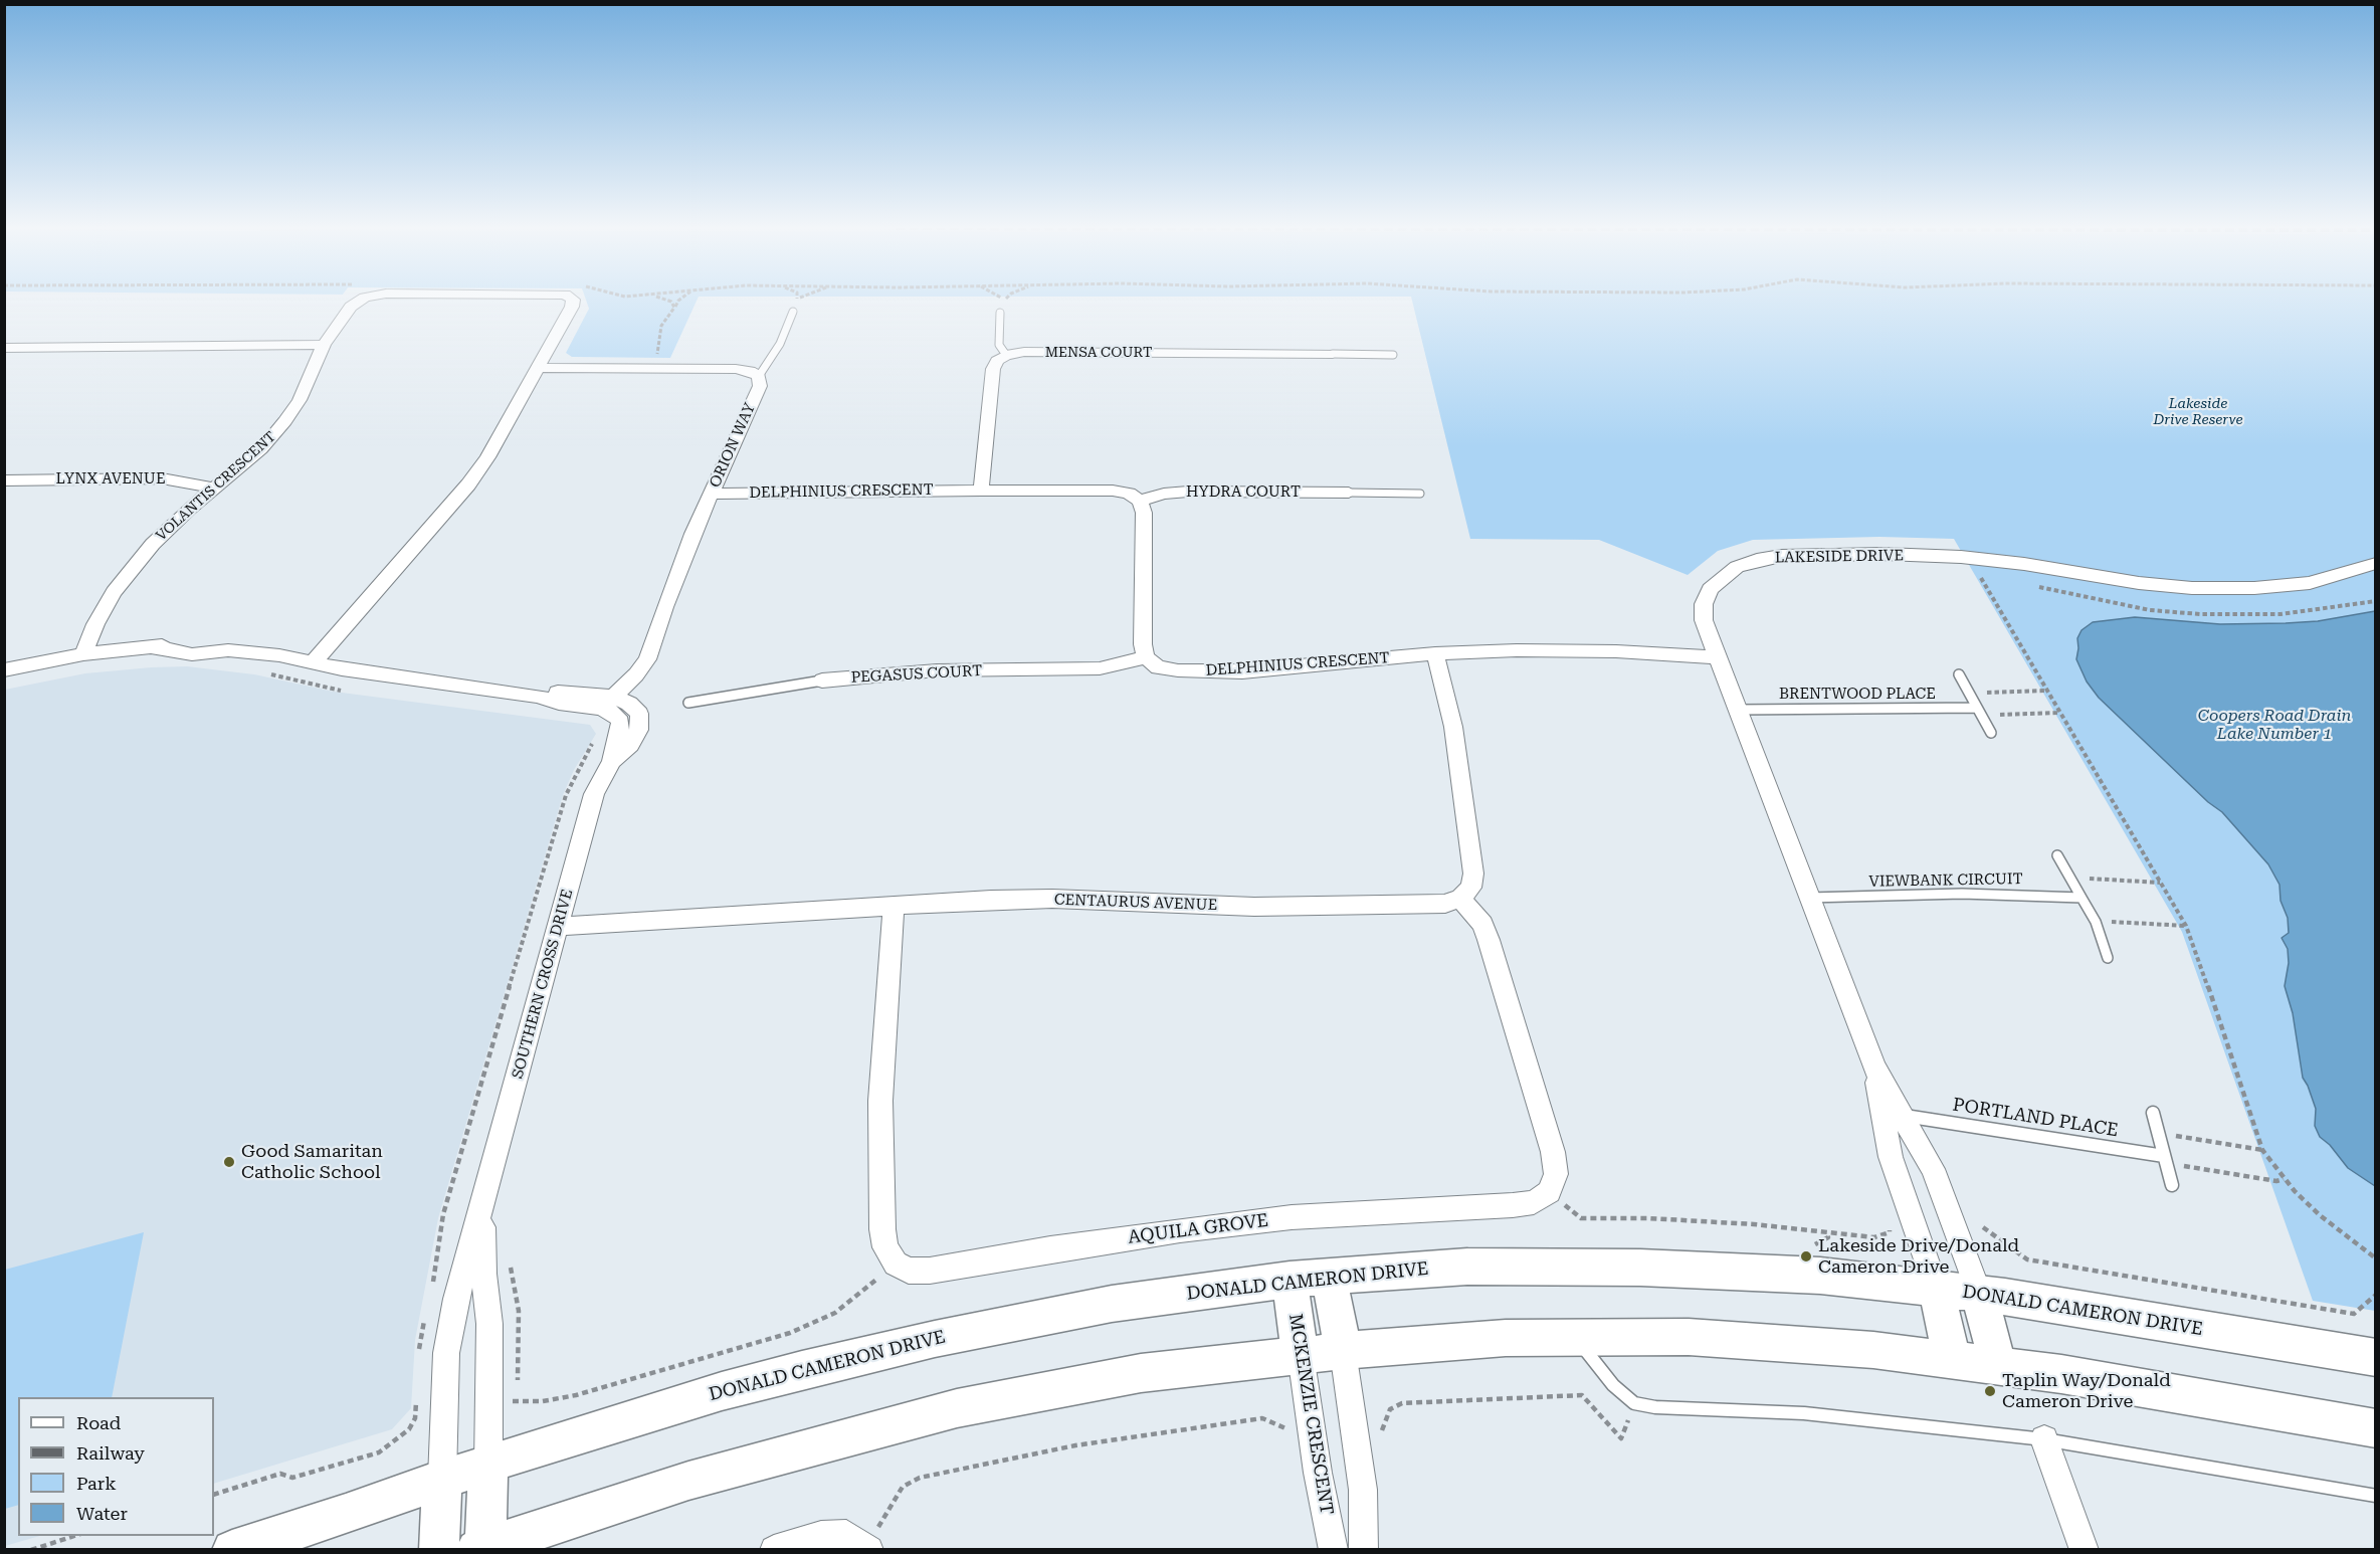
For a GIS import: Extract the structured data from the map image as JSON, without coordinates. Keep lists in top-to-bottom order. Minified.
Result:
{"streets":{"street":["MENSA COURT","ORION WAY","LYNX AVENUE","VOLANTIS CRESCENT","DELPHINIUS CRESCENT","HYDRA COURT","LAKESIDE DRIVE","PEGASUS COURT","CENTAURUS AVENUE","SOUTHERN CROSS DRIVE","AQUILA GROVE","DONALD CAMERON DRIVE","MCKENZIE CRESCENT"],"lane":["BRENTWOOD PLACE","VIEWBANK CIRCUIT","PORTLAND PLACE"]},"crossings":[["ORION WAY","DELPHINIUS CRESCENT"],["ORION WAY","SOUTHERN CROSS DRIVE"],["LYNX AVENUE","VOLANTIS CRESCENT"],["DELPHINIUS CRESCENT","HYDRA COURT"],["DELPHINIUS CRESCENT","LAKESIDE DRIVE"],["DELPHINIUS CRESCENT","PEGASUS COURT"],["LAKESIDE DRIVE","BRENTWOOD PLACE"],["LAKESIDE DRIVE","VIEWBANK CIRCUIT"],["LAKESIDE DRIVE","PORTLAND PLACE"],["LAKESIDE DRIVE","DONALD CAMERON DRIVE"],["CENTAURUS AVENUE","SOUTHERN CROSS DRIVE"],["CENTAURUS AVENUE","AQUILA GROVE"],["SOUTHERN CROSS DRIVE","DONALD CAMERON DRIVE"],["DONALD CAMERON DRIVE","MCKENZIE CRESCENT"]],"water":["Coopers Road Drain Lake Number 1"],"parks":["Lakeside Drive Reserve"],"places":["Good Samaritan Catholic School","Lakeside Drive/Donald Cameron Drive","Taplin Way/Donald Cameron Drive"],"legend":["Road","Railway","Park","Water"]}
